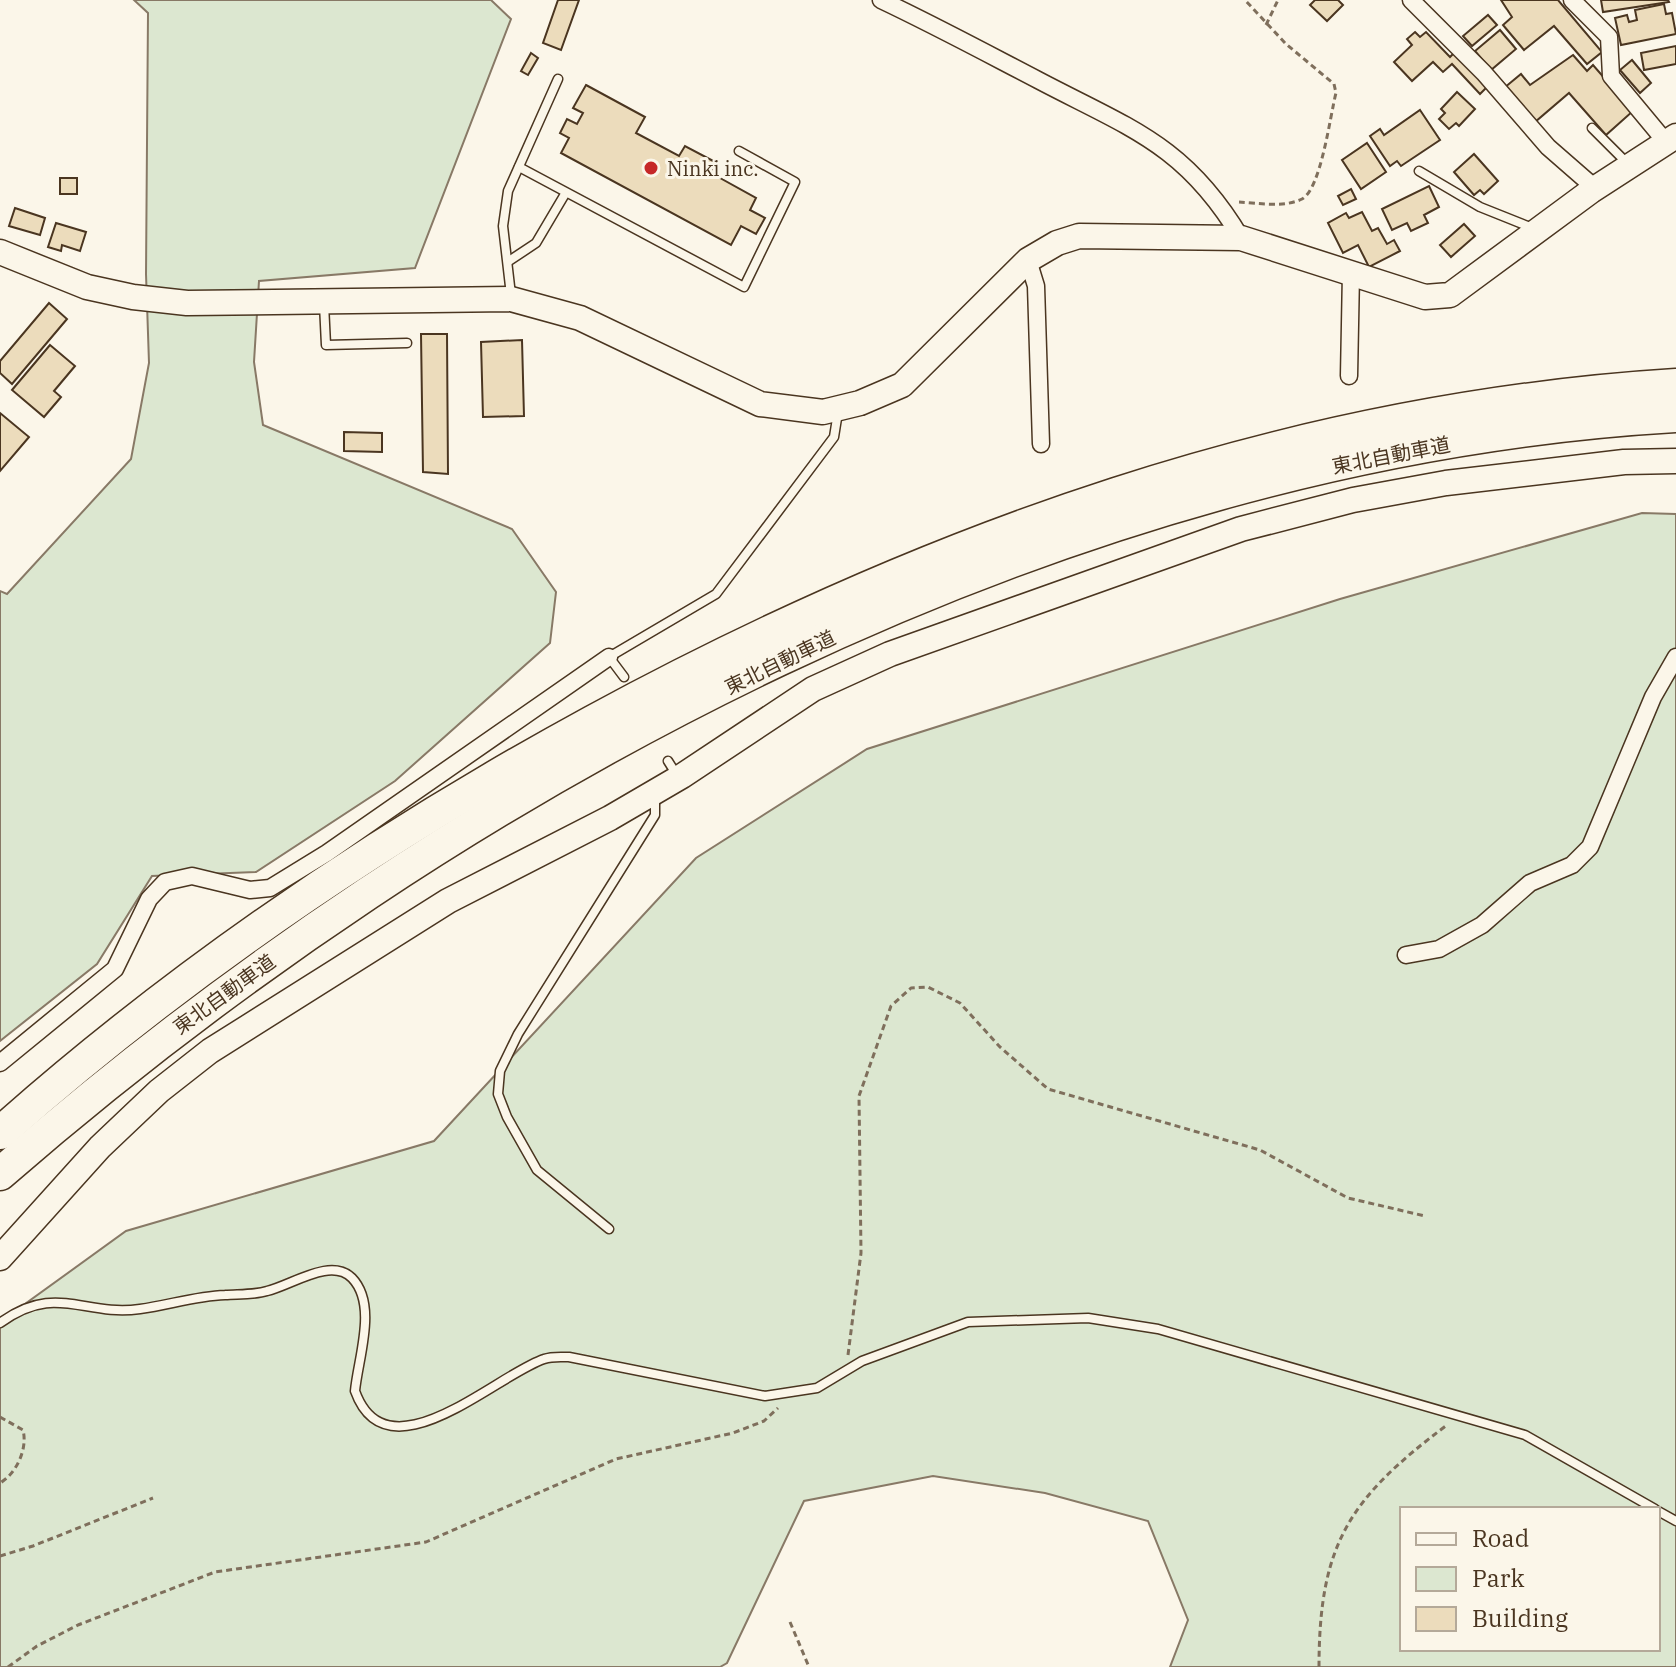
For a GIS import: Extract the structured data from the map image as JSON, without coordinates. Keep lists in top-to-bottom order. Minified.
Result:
{"streets":{"highway":["東北自動車道"]},"places":["Ninki inc."],"legend":["Road","Park","Building"]}
